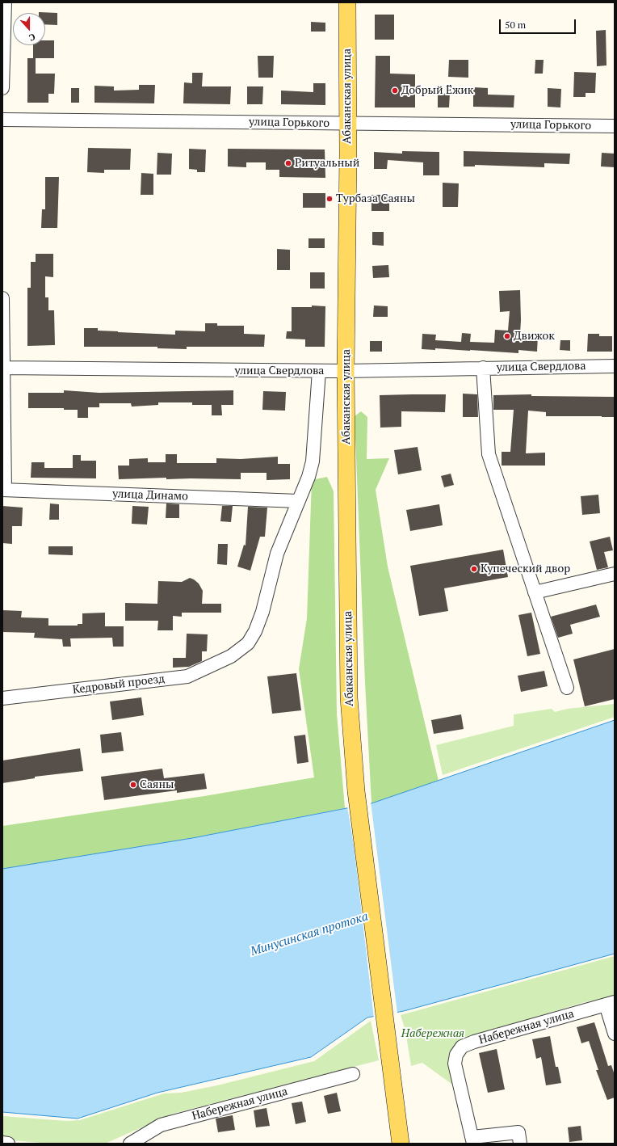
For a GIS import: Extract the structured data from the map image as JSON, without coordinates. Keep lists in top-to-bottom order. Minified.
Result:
{"streets":{"main road":["Абаканская улица"],"street":["улица Горького","улица Свердлова","улица Динамо","Кедровый проезд","Набережная улица"]},"crossings":[["Абаканская улица","улица Горького"],["Абаканская улица","улица Свердлова"],["улица Динамо","Кедровый проезд"]],"water":["Минусинская протока"],"parks":["Набережная"],"places":["Добрый Ёжик","Ритуальный","Турбаза Саяны","Движок","Купеческий двор","Саяны"],"scale_bar":"50 m","north":"bottom"}
